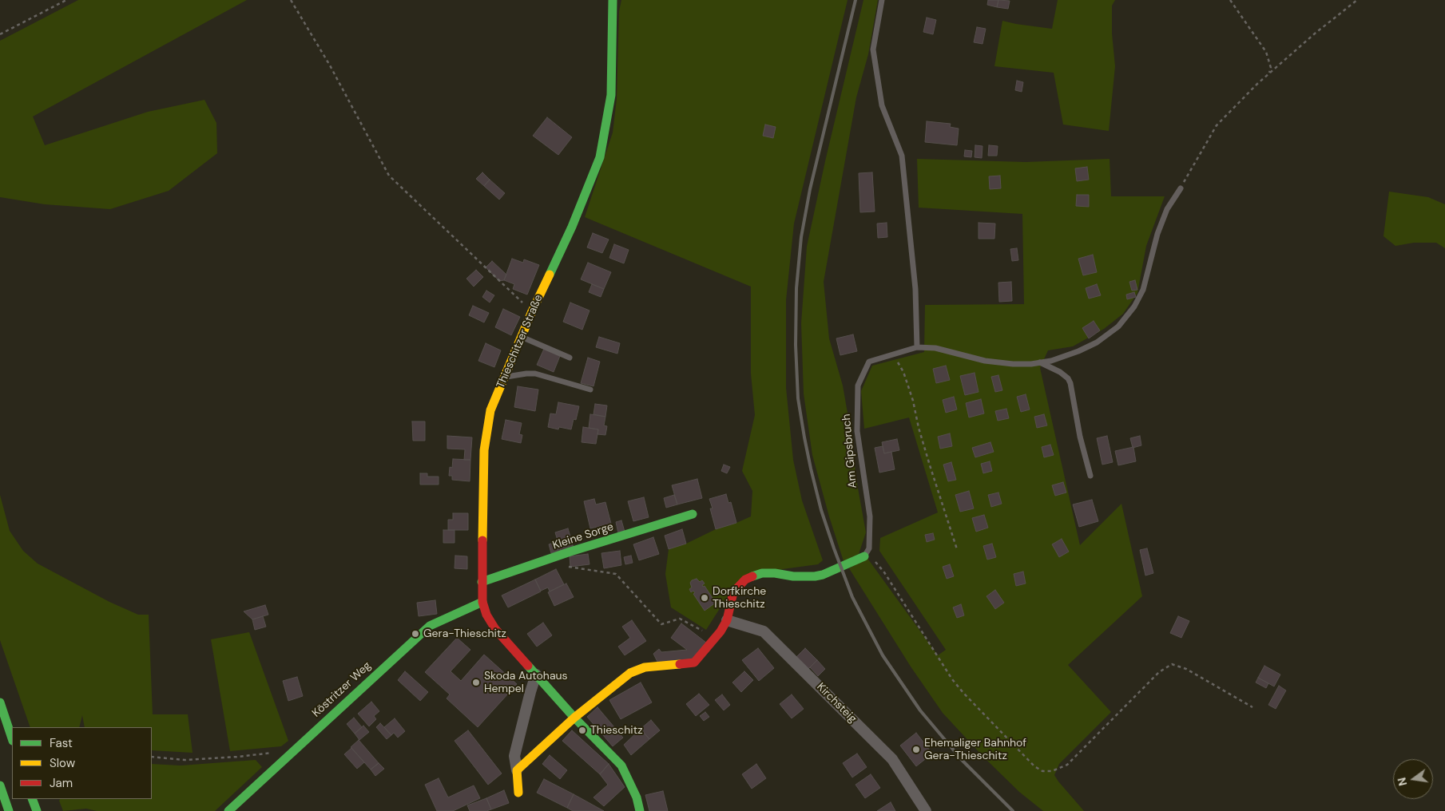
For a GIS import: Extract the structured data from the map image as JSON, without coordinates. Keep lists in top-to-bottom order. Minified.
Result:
{"streets":{"main road":["Thieschitzer Straße","Kleine Sorge","Köstritzer Weg"],"street":["Kirchsteig"],"lane":["Am Gipsbruch"]},"crossings":[["Thieschitzer Straße","Kleine Sorge"],["Thieschitzer Straße","Köstritzer Weg"]],"places":["Dorfkirche Thieschitz","Gera-Thieschitz","Skoda Autohaus Hempel","Thieschitz","Ehemaliger Bahnhof Gera-Thieschitz"],"legend":["Fast","Slow","Jam"],"north":"left"}
